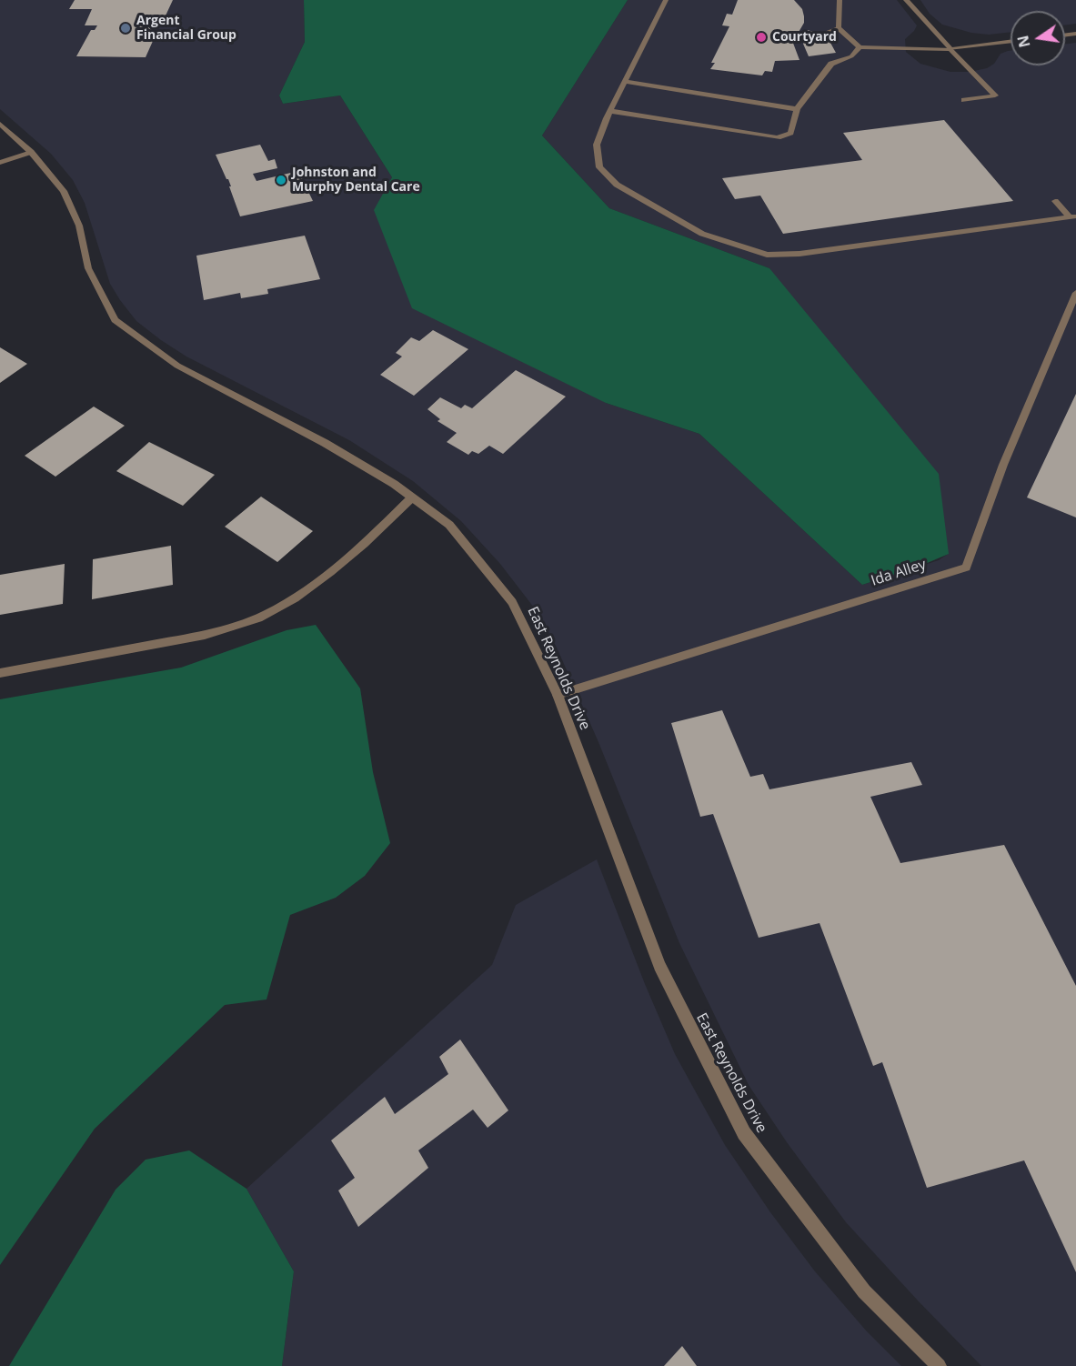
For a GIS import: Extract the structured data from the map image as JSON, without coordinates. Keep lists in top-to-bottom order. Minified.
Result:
{"streets":{"street":["Ida Alley","East Reynolds Drive"]},"crossings":[["Ida Alley","East Reynolds Drive"]],"places":["Argent Financial Group","Courtyard","Johnston and Murphy Dental Care"],"north":"left"}
